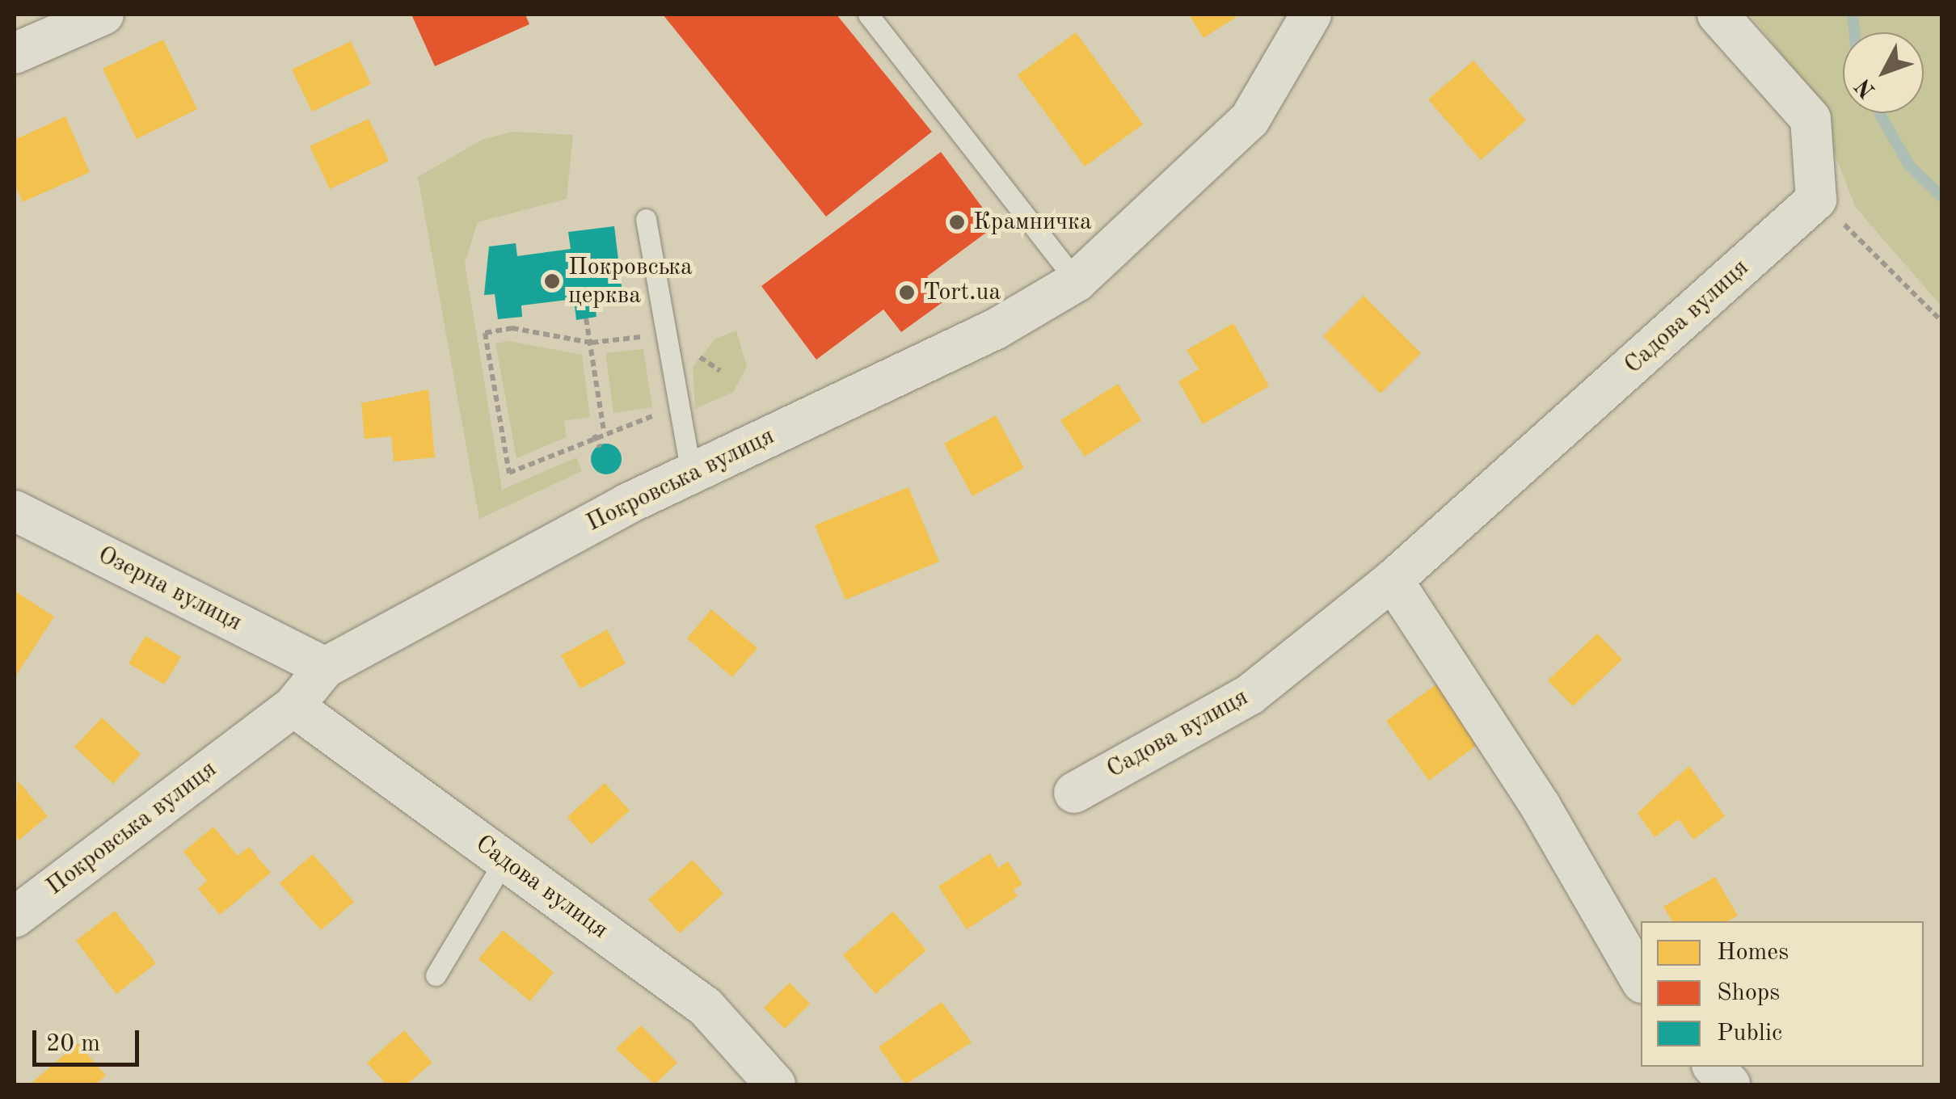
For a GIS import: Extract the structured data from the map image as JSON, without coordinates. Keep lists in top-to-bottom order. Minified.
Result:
{"streets":{"street":["Садова вулиця","Покровська вулиця","Озерна вулиця"]},"crossings":[["Садова вулиця","Покровська вулиця"],["Покровська вулиця","Озерна вулиця"]],"places":["Крамничка","Покровська церква","Tort.ua"],"legend":["Homes","Shops","Public"],"scale_bar":"20 m","north":"bottom left"}
